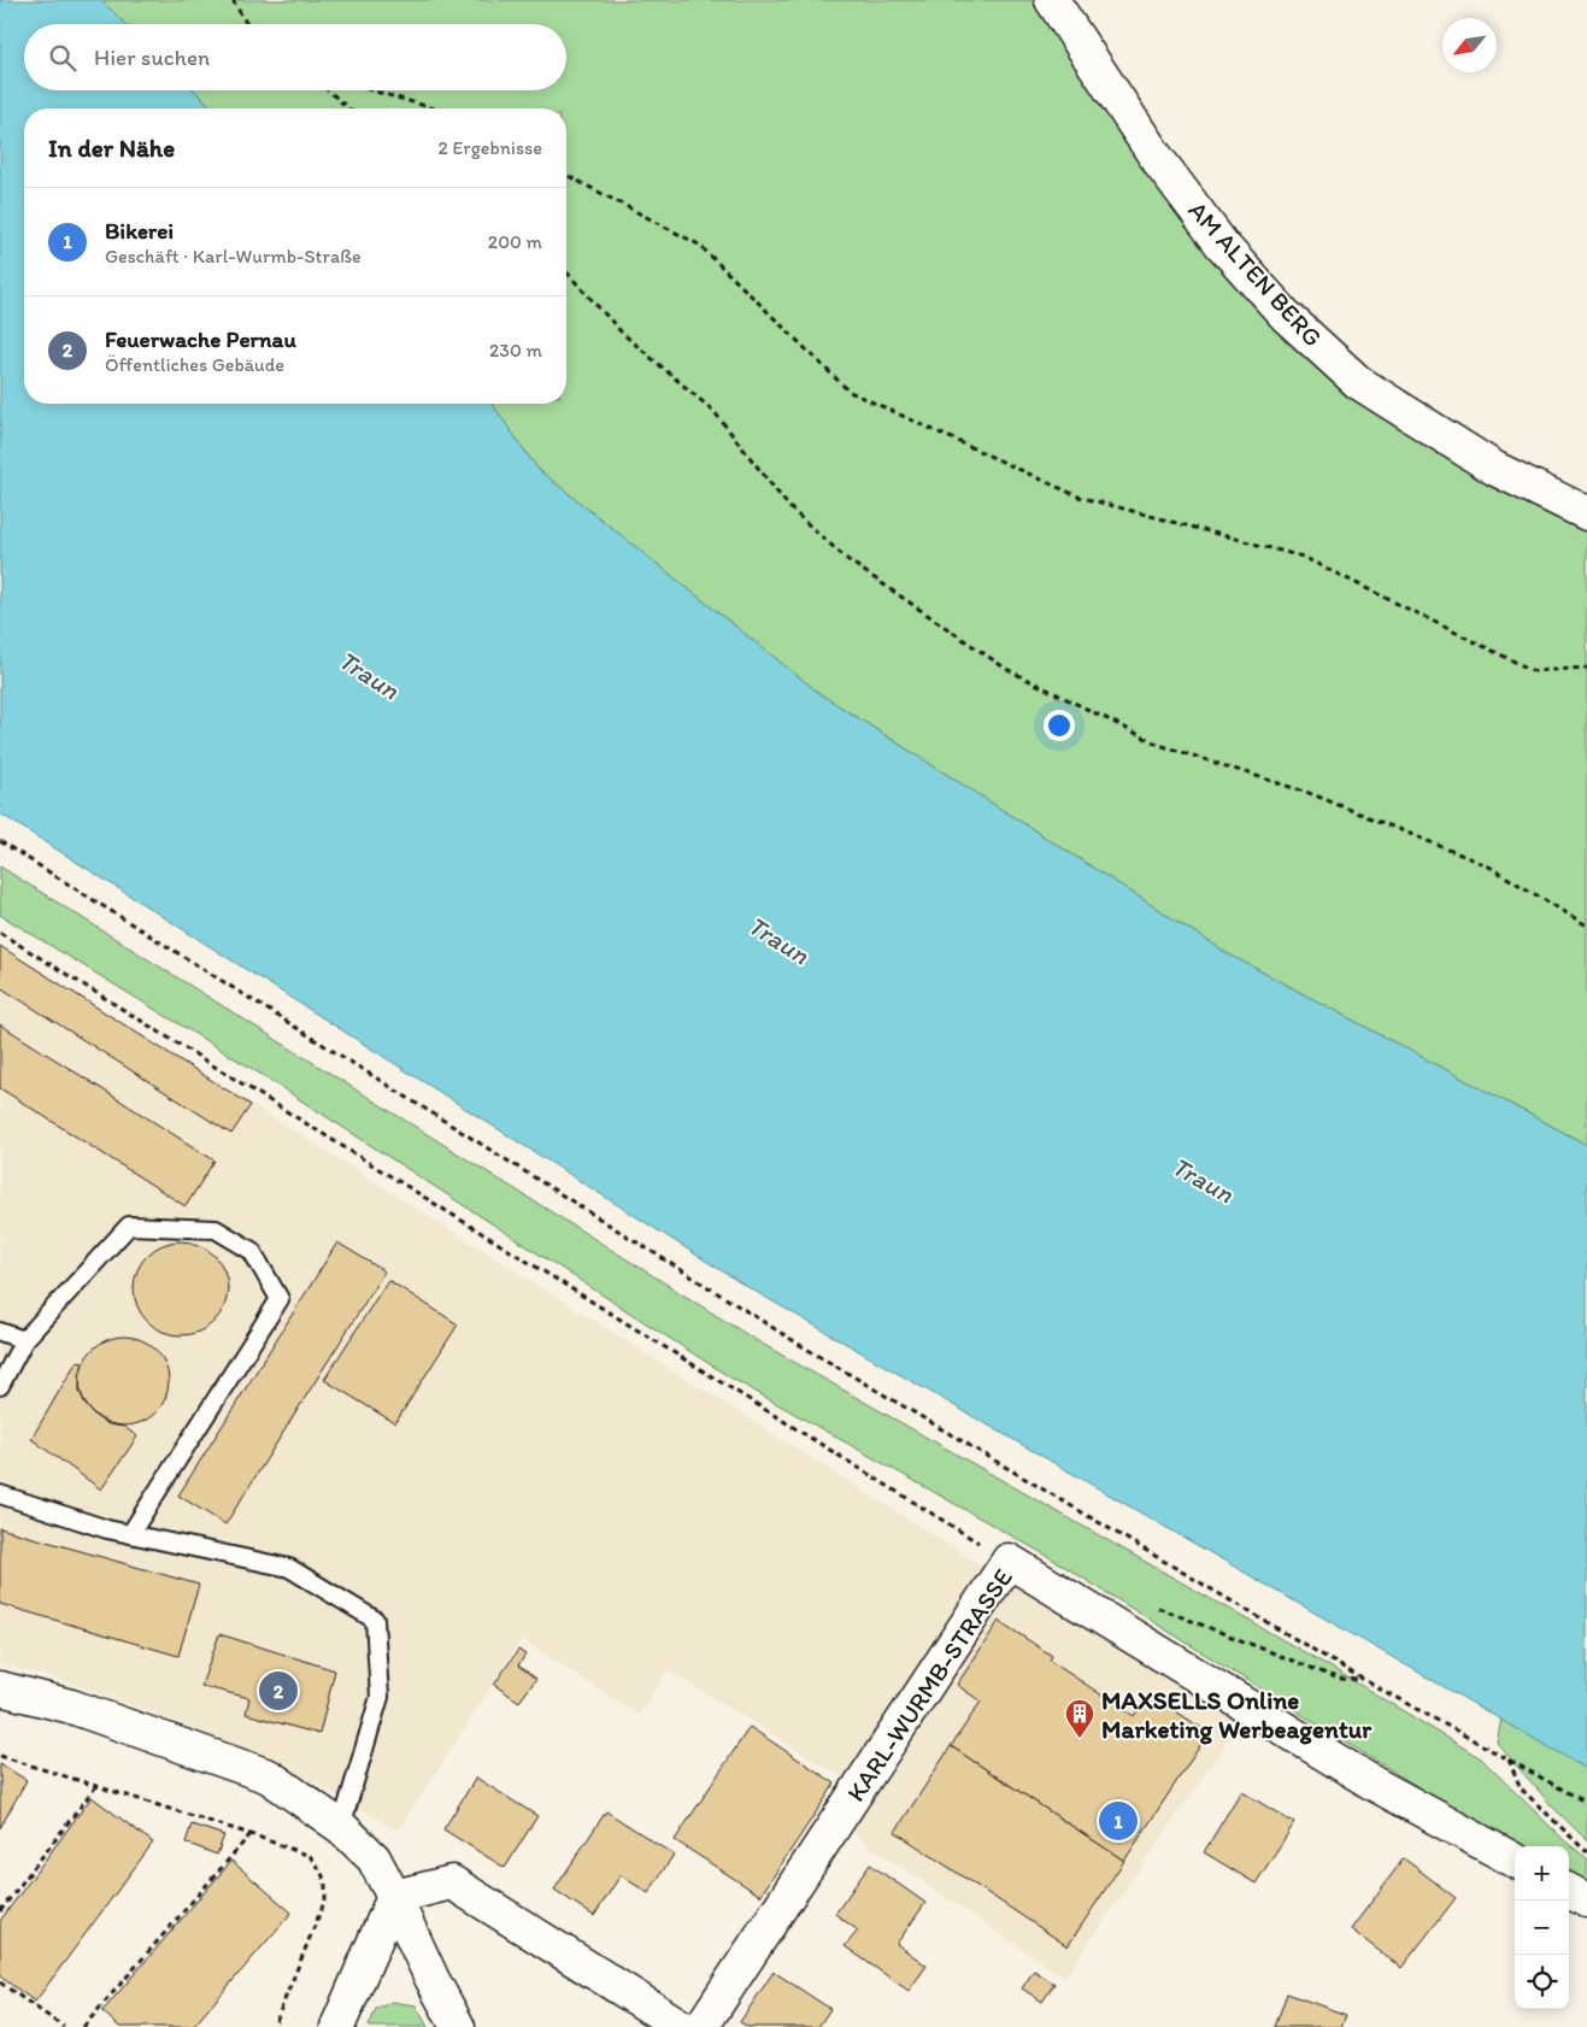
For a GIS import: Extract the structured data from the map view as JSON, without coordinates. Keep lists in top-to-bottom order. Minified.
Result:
{"streets":{"street":["AM ALTEN BERG","KARL-WURMB-STRASSE"]},"water":["Traun"],"places":{"building":["MAXSELLS Online Marketing Werbeagentur"]},"north":"bottom left","page":{"search":"Hier suchen","heading":["In der Nähe","2 Ergebnisse"],"list":[{"mark":"1","name":"Bikerei","note":"Geschäft · Karl-Wurmb-Straße","value":"200 m"},{"mark":"2","name":"Feuerwache Pernau","note":"Öffentliches Gebäude","value":"230 m"}],"pins":["2","1"],"map_buttons":["+","−"]}}
